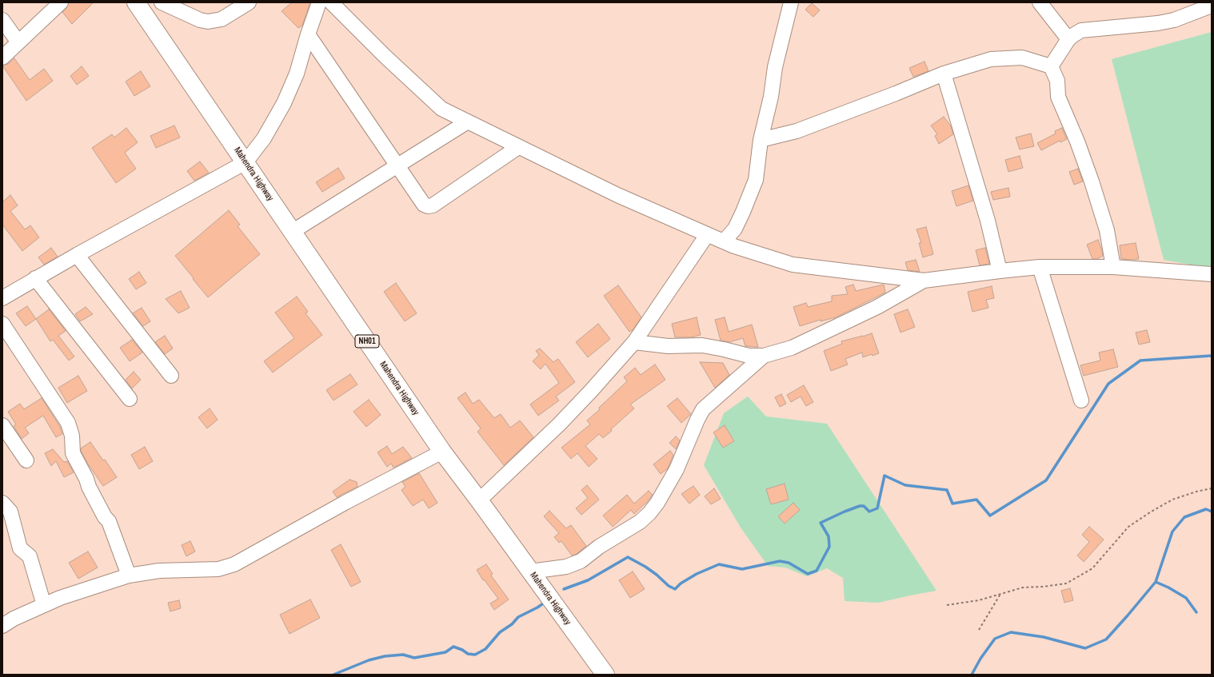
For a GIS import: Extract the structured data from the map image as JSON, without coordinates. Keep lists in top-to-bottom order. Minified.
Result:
{"streets":{"highway":["Mahendra Highway","NH01"]}}
